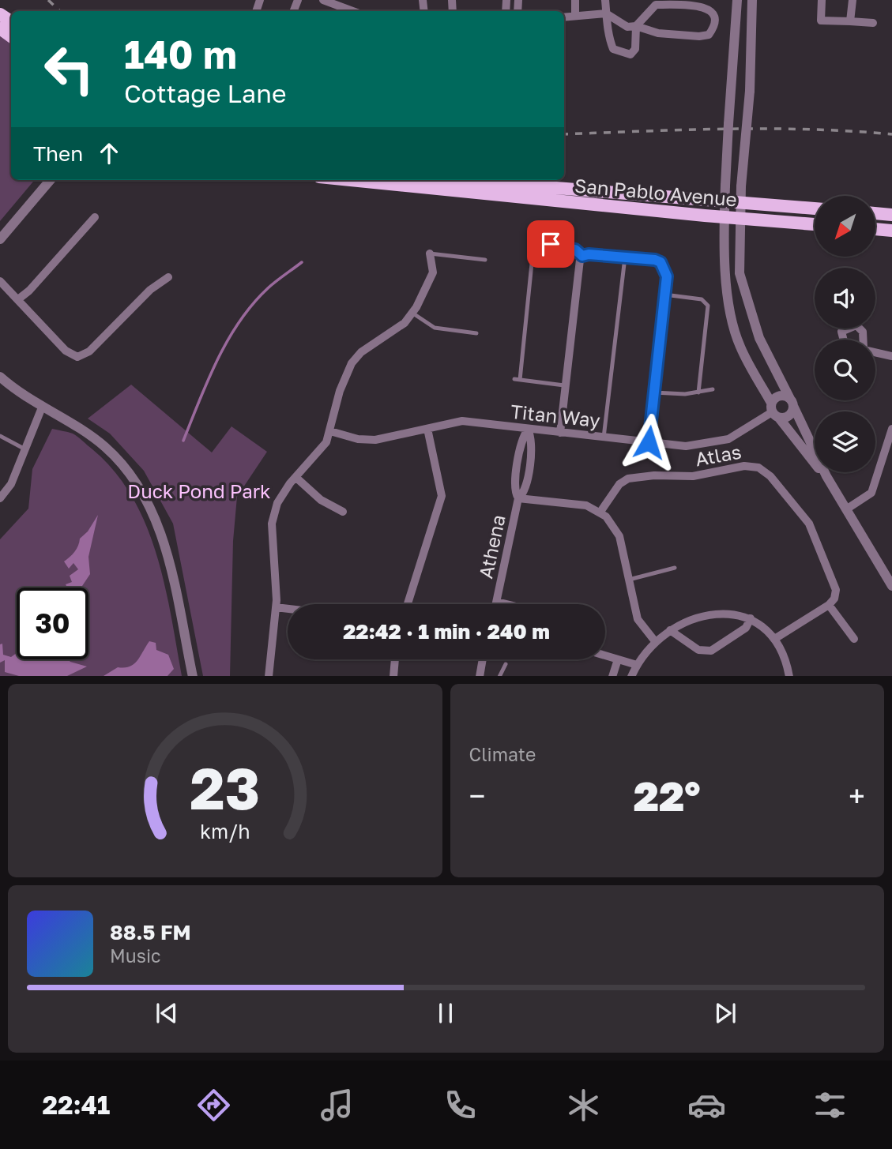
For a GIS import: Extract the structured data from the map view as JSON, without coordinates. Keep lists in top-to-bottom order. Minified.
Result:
{"streets":{"main road":["San Pablo Avenue"],"street":["Titan Way","Atlas","Athena"]},"crossings":[["Titan Way","Athena"]],"parks":["Duck Pond Park"],"north":"bottom left","page":{"turn":["140 m","Cottage Lane"],"then":"Then","limit":"30","trip":"22:42 · 1 min · 240 m","tile":"Climate","heat":["−","22°","+"],"song":["88.5 FM","Music"],"tabs":"22:41","gauge":["23","km/h"]}}
